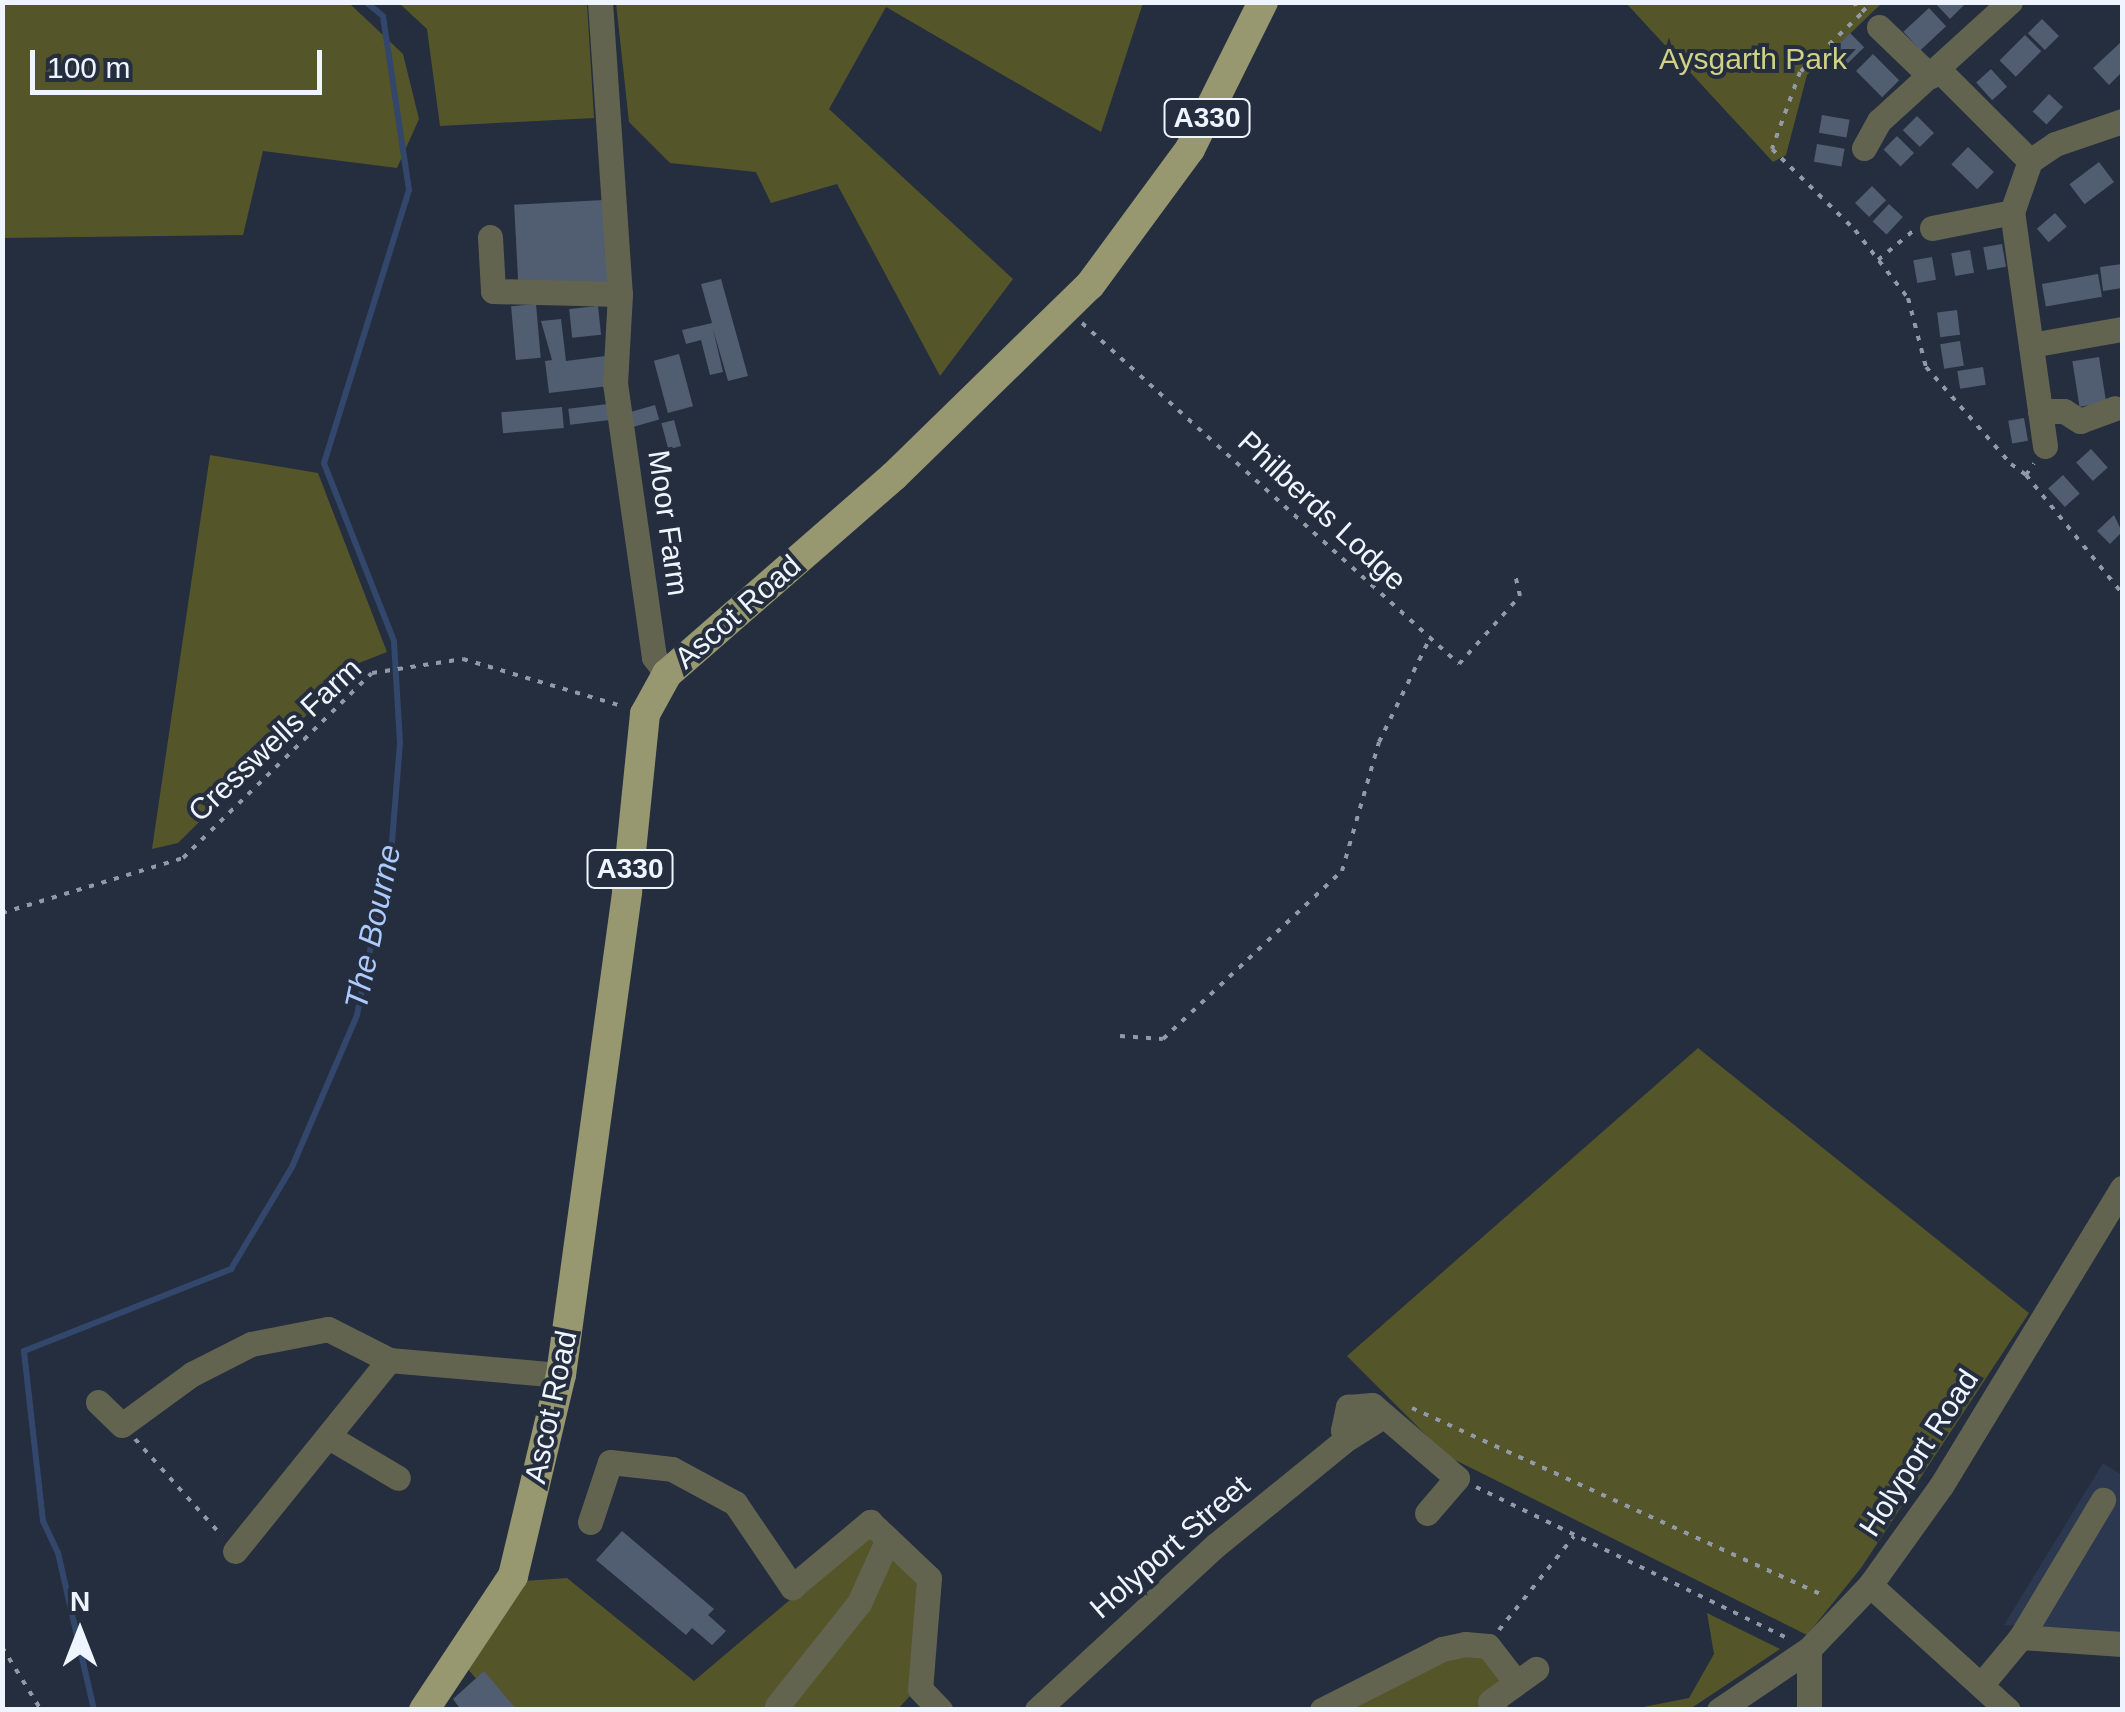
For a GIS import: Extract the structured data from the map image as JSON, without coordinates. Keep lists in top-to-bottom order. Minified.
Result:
{"streets":{"main road":["A330","Ascot Road"],"street":["Moor Farm","Holyport Road","Holyport Street"],"path":["Philberds Lodge","Cresswells Farm"]},"crossings":[["Philberds Lodge","Ascot Road"],["Moor Farm","Ascot Road"],["Ascot Road","Cresswells Farm"]],"water":["The Bourne"],"parks":["Aysgarth Park"],"scale_bar":"100 m","north":"top"}
